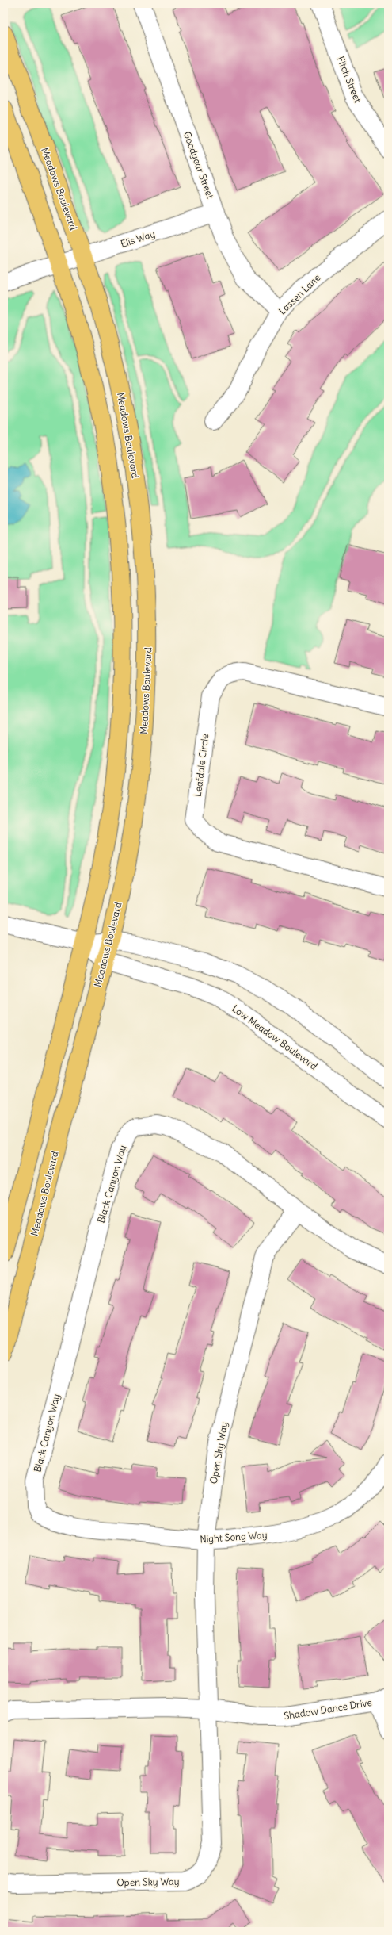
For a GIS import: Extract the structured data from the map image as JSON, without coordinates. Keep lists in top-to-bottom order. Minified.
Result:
{"streets":{"main road":["Meadows Boulevard"],"street":["Fitch Street","Goodyear Street","Elis Way","Lassen Lane","Leafdale Circle","Low Meadow Boulevard","Black Canyon Way","Open Sky Way","Night Song Way","Shadow Dance Drive"]},"crossings":[["Goodyear Street","Elis Way"],["Goodyear Street","Lassen Lane"],["Meadows Boulevard","Elis Way"],["Meadows Boulevard","Low Meadow Boulevard"],["Black Canyon Way","Open Sky Way"],["Black Canyon Way","Night Song Way"],["Open Sky Way","Night Song Way"],["Open Sky Way","Shadow Dance Drive"]]}
